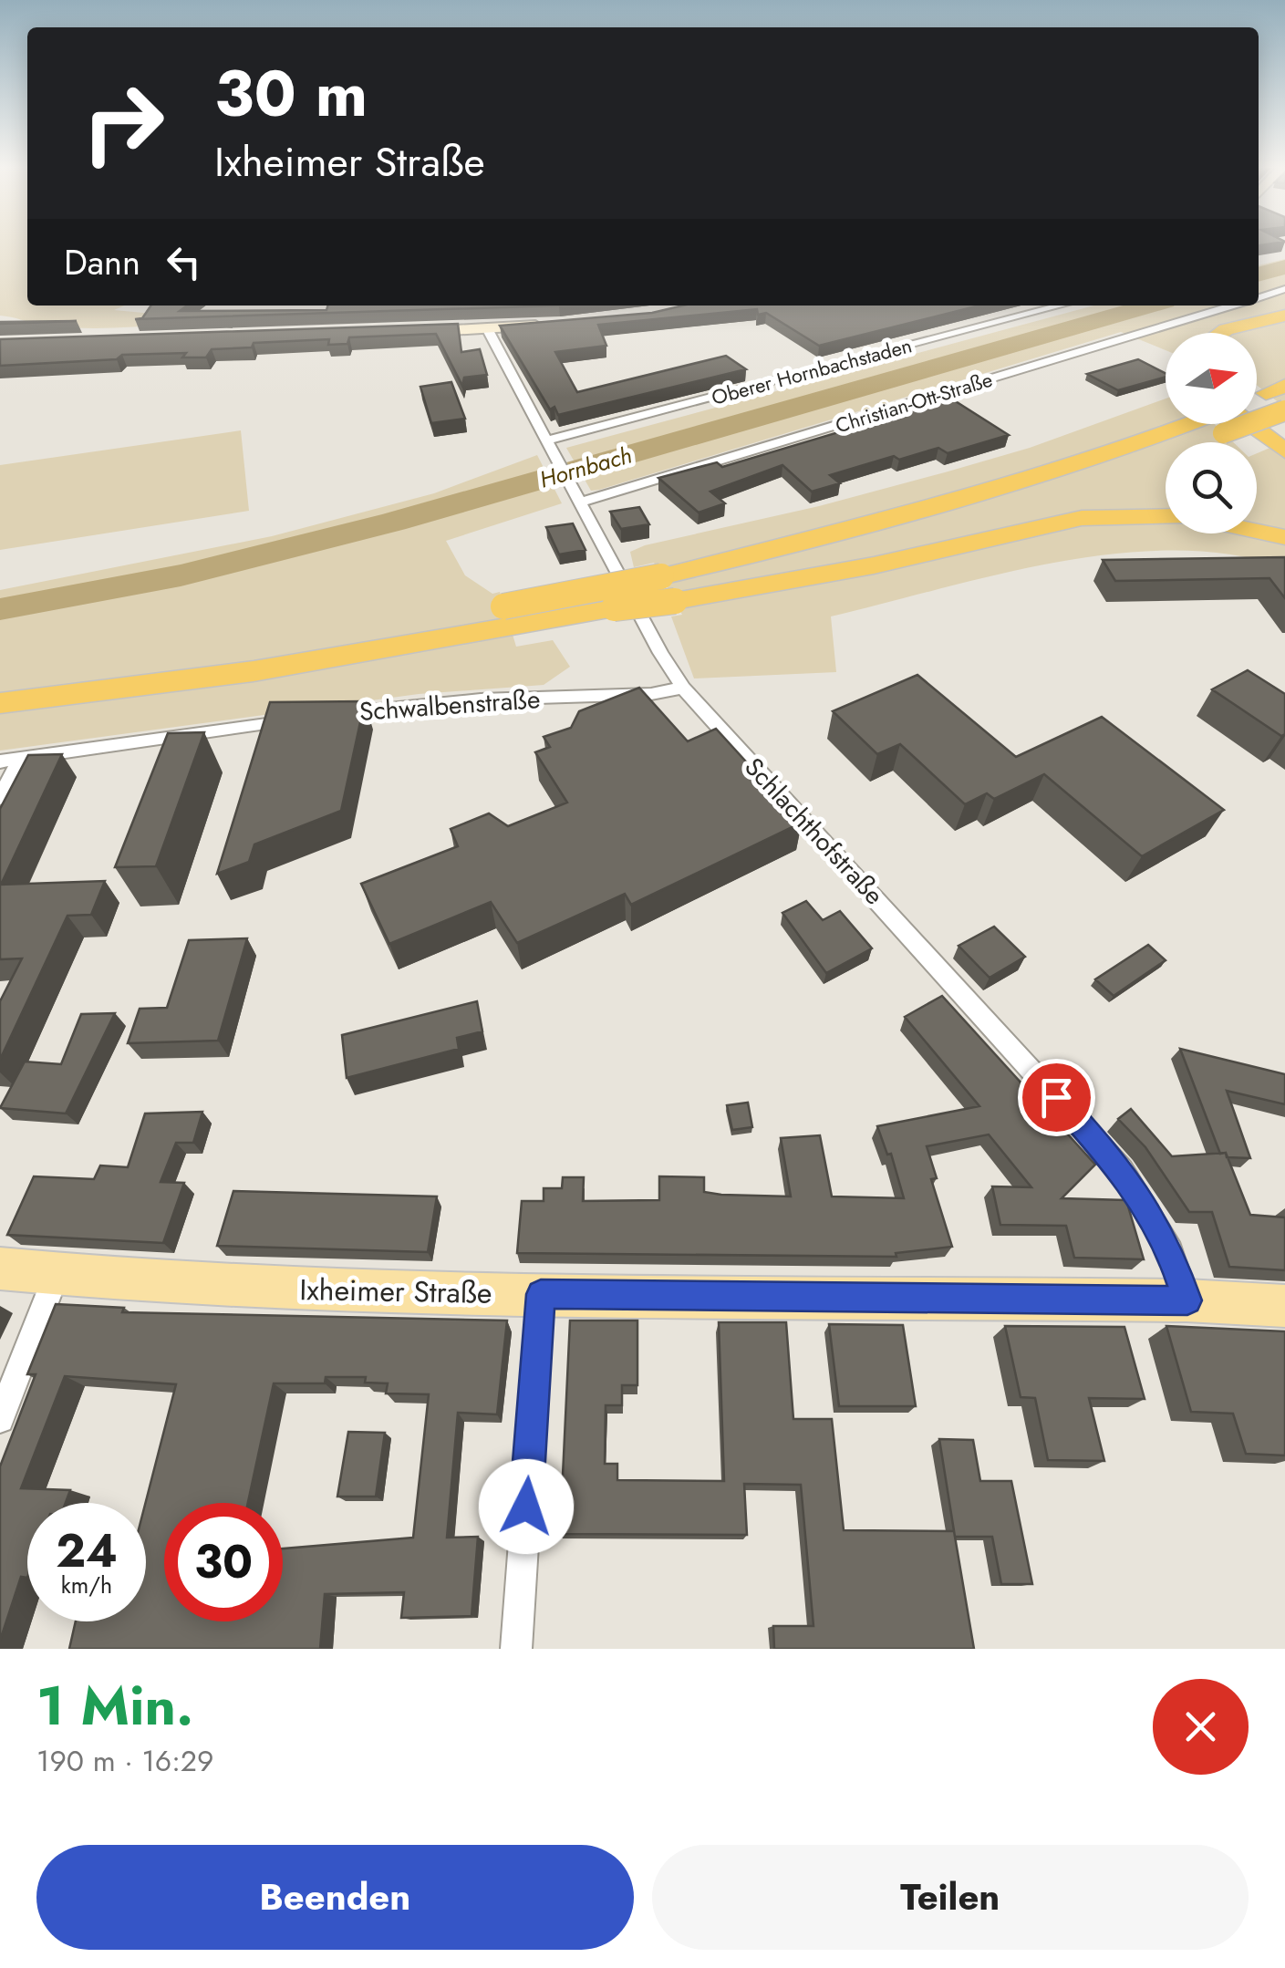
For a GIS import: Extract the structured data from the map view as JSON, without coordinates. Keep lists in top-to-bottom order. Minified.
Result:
{"streets":{"main road":["Ixheimer Straße"],"street":["Oberer Hornbachstaden","Christian-Ott-Straße","Schwalbenstraße","Schlachthofstraße"]},"crossings":[["Oberer Hornbachstaden","Schlachthofstraße"],["Christian-Ott-Straße","Schlachthofstraße"],["Schwalbenstraße","Schlachthofstraße"],["Schlachthofstraße","Ixheimer Straße"]],"water":["Hornbach"],"north":"right","page":{"turn":["30 m","Ixheimer Straße"],"then":"Dann","speed":"24 km/h","limit":"30","heading":["1 Min.","190 m · 16:29"],"buttons":["Beenden","Teilen"]}}
